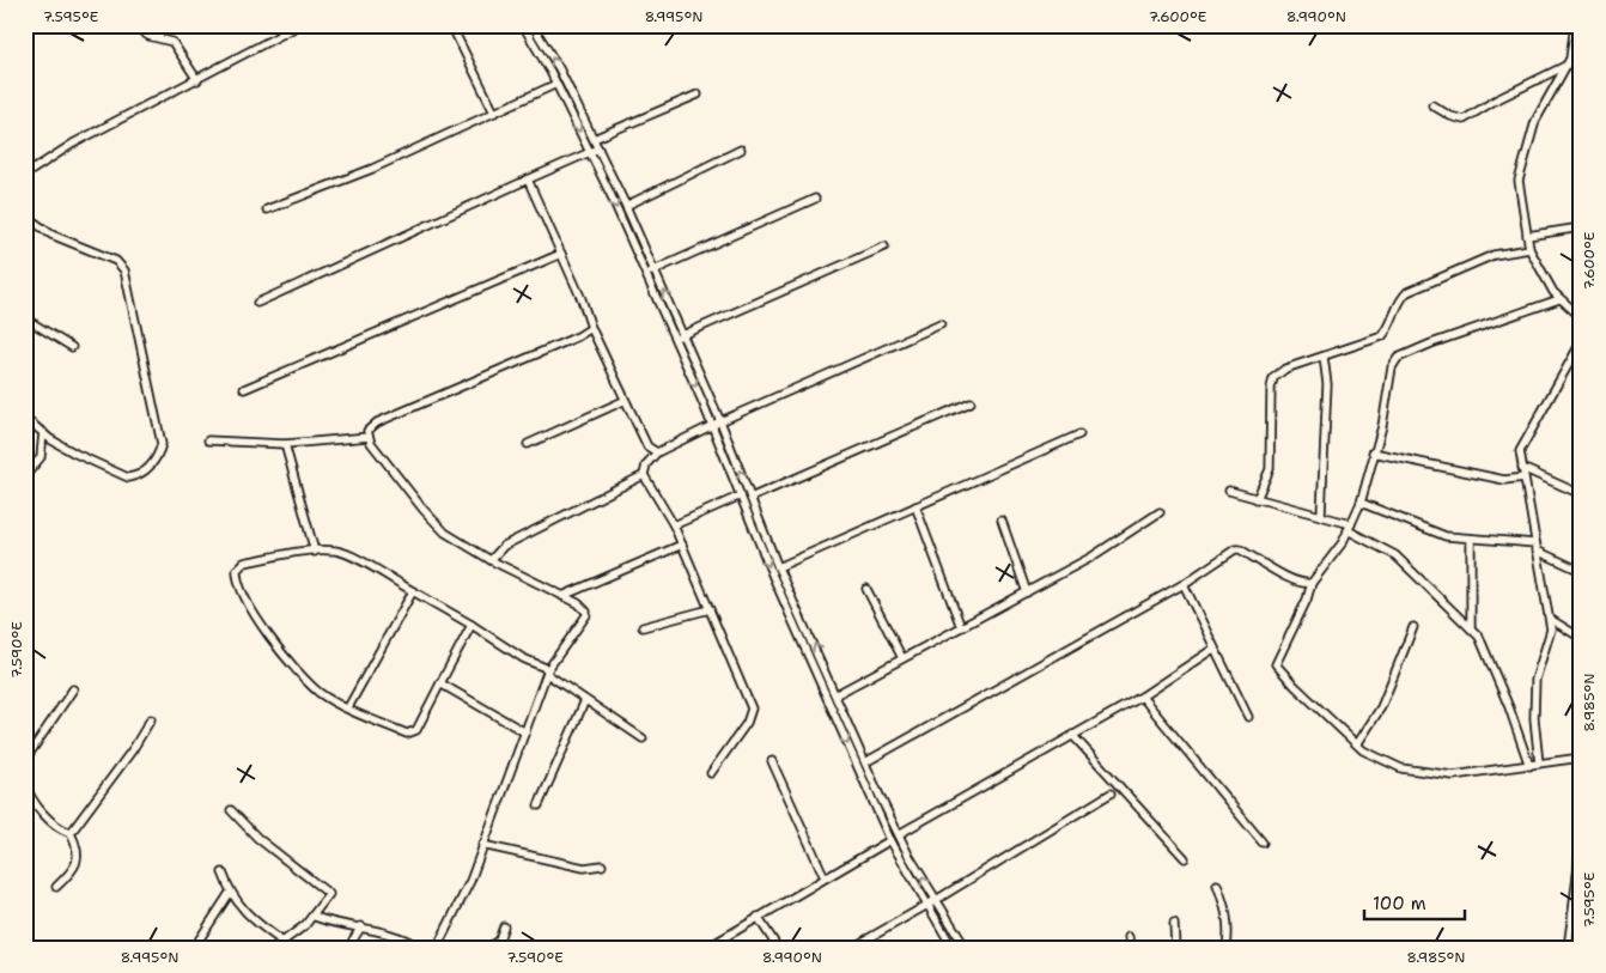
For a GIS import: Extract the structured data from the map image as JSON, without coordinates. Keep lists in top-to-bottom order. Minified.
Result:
{"scale_bar":"100 m","coordinates":["7.595°E","8.995°N","7.600°E","8.990°N","7.590°E","8.985°N"]}
